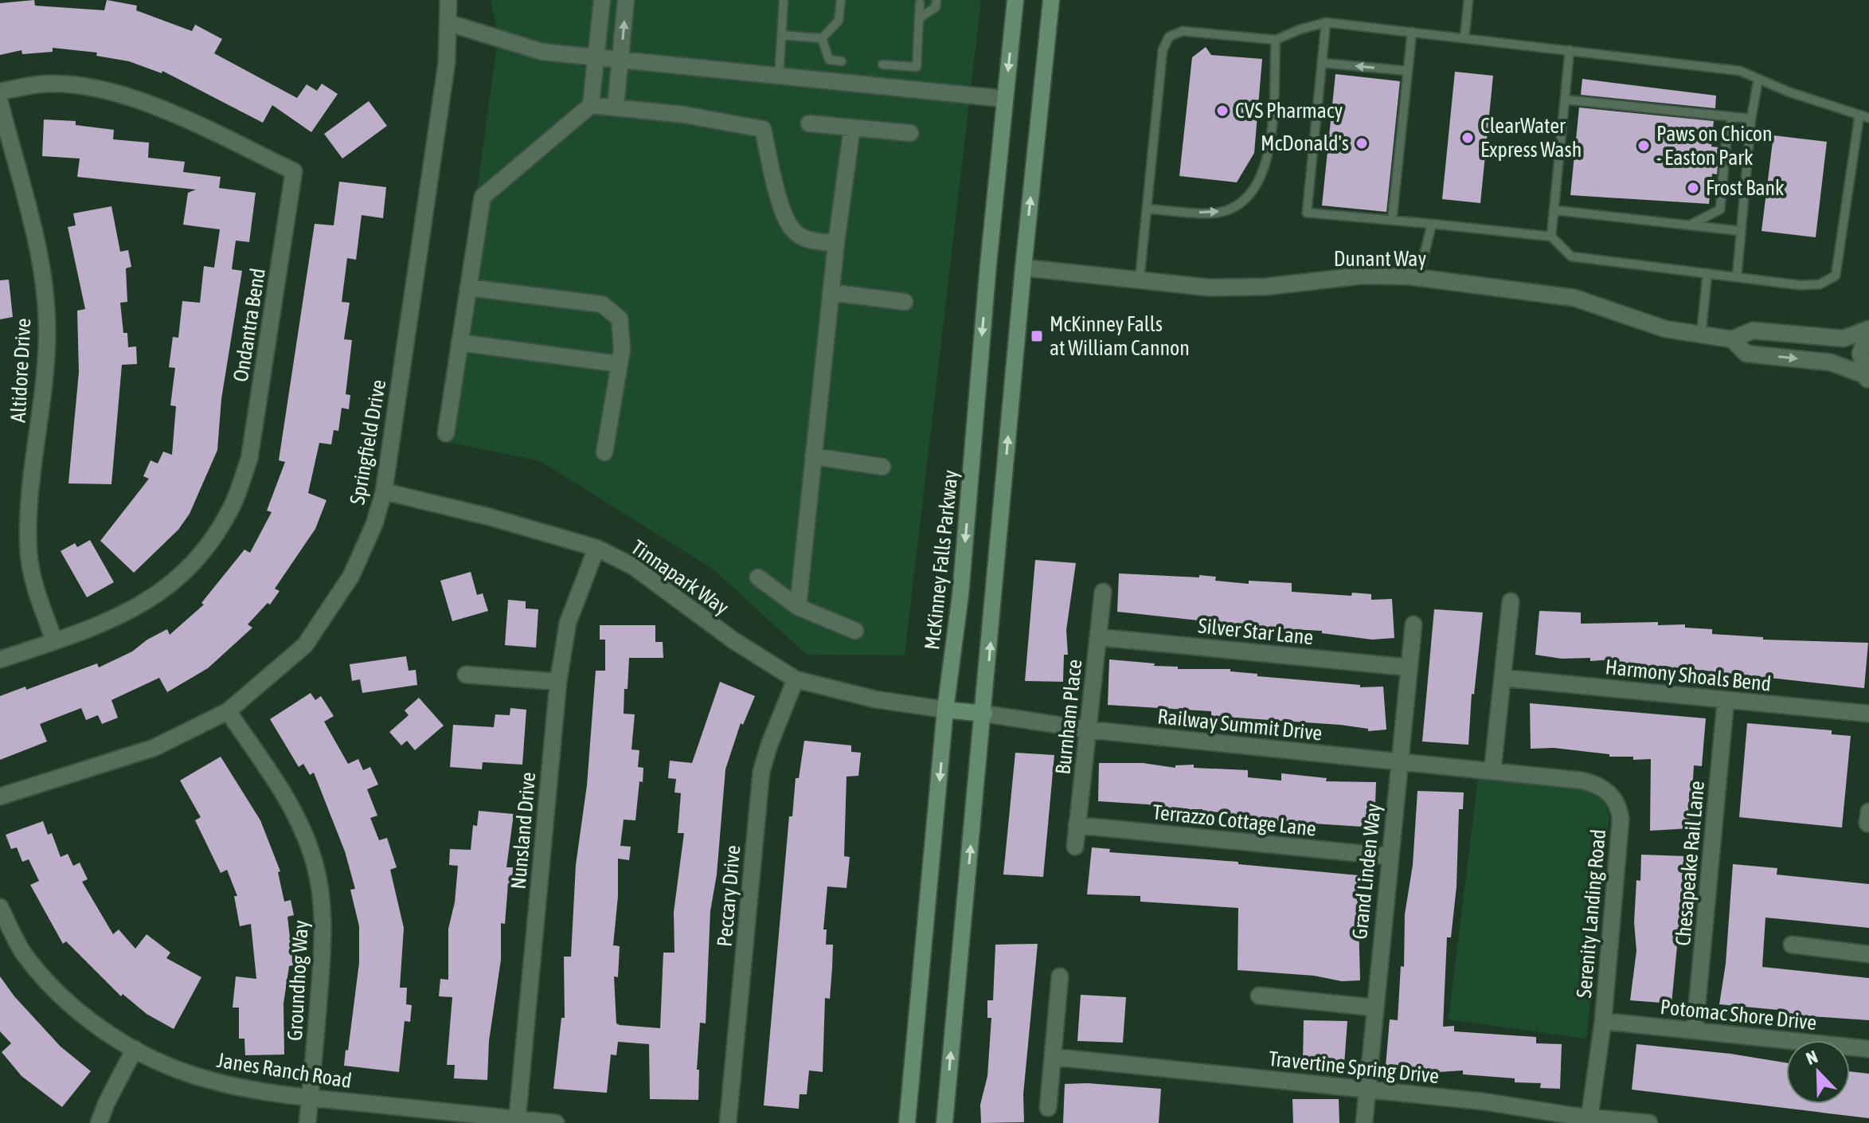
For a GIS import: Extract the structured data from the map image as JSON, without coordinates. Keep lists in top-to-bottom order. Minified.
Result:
{"streets":{"main road":["McKinney Falls Parkway"],"street":["Dunant Way","Ondantra Bend","Altidore Drive","Springfield Drive","Tinnapark Way","Silver Star Lane","Harmony Shoals Bend","Burnham Place","Railway Summit Drive","Terrazzo Cottage Lane","Nunsland Drive","Chesapeake Rail Lane","Grand Linden Way","Peccary Drive","Serenity Landing Road","Groundhog Way","Potomac Shore Drive","Travertine Spring Drive","Janes Ranch Road"]},"crossings":[["Ondantra Bend","Altidore Drive"],["Springfield Drive","Tinnapark Way"],["Springfield Drive","Groundhog Way"],["McKinney Falls Parkway","Tinnapark Way"],["Tinnapark Way","Nunsland Drive"],["Tinnapark Way","Peccary Drive"],["Silver Star Lane","Burnham Place"],["Silver Star Lane","Grand Linden Way"],["Harmony Shoals Bend","Chesapeake Rail Lane"],["Burnham Place","Railway Summit Drive"],["Burnham Place","Terrazzo Cottage Lane"],["Railway Summit Drive","Grand Linden Way"],["Railway Summit Drive","Serenity Landing Road"],["Terrazzo Cottage Lane","Grand Linden Way"],["Nunsland Drive","Janes Ranch Road"],["Chesapeake Rail Lane","Potomac Shore Drive"],["Grand Linden Way","Travertine Spring Drive"],["Serenity Landing Road","Potomac Shore Drive"],["Serenity Landing Road","Travertine Spring Drive"],["Groundhog Way","Janes Ranch Road"]],"places":{"other":["CVS Pharmacy","ClearWater Express Wash","McDonald's","Paws on Chicon - Easton Park","Frost Bank"],"transit":["McKinney Falls at William Cannon"]},"north":"top left"}
